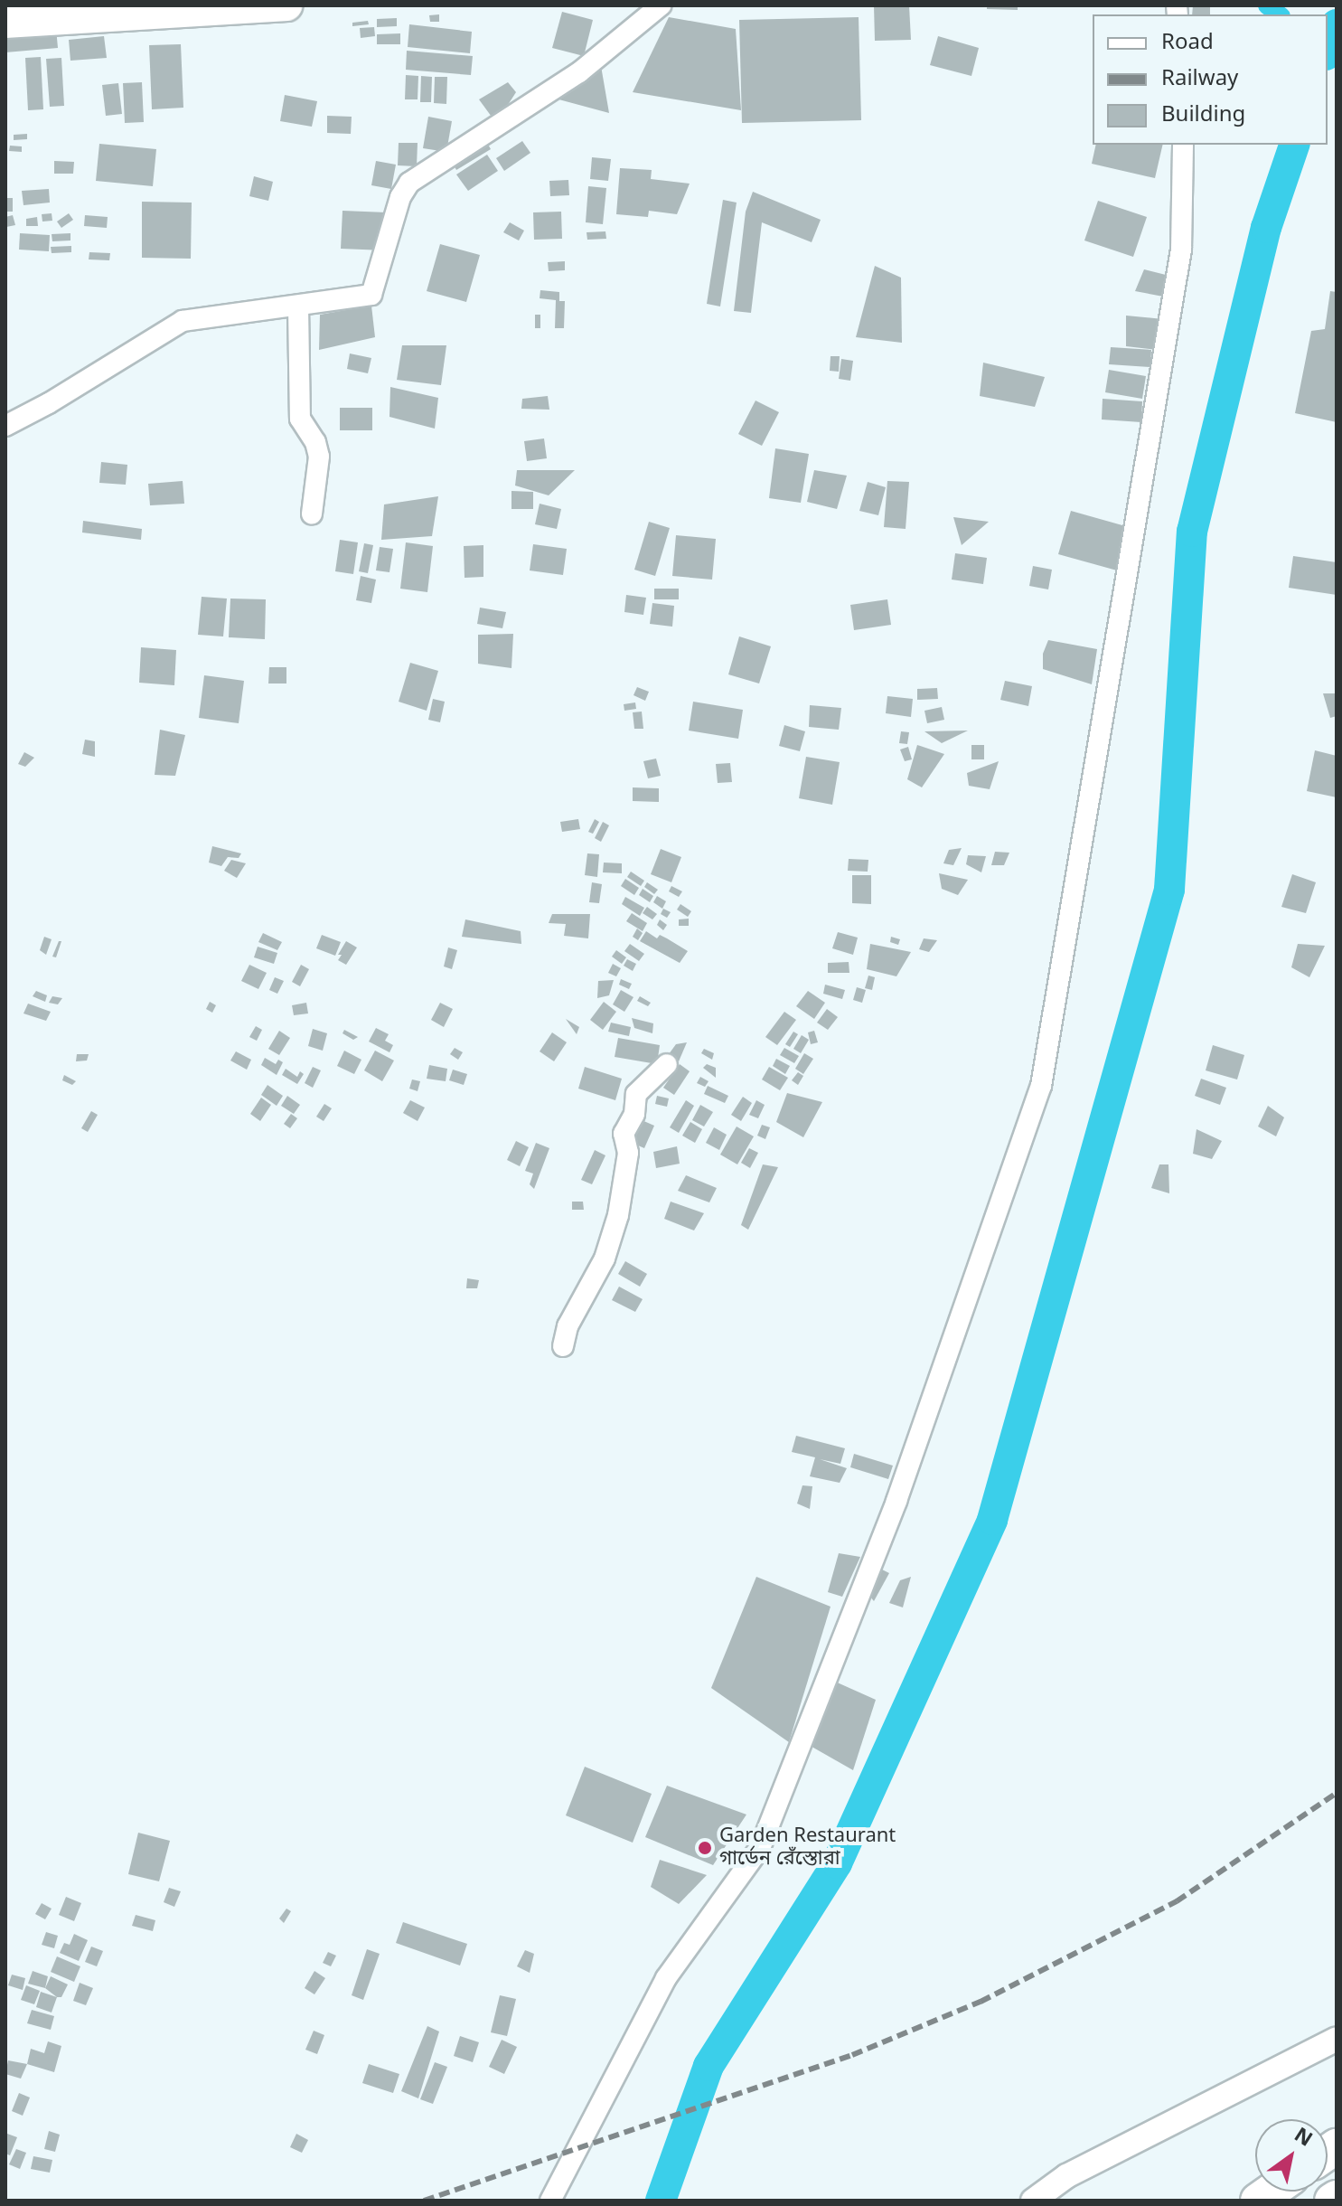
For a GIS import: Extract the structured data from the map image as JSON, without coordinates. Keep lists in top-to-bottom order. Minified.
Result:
{"places":["Garden Restaurant গার্ডেন রেঁস্তোরা"],"legend":["Road","Railway","Building"],"north":"top right"}
